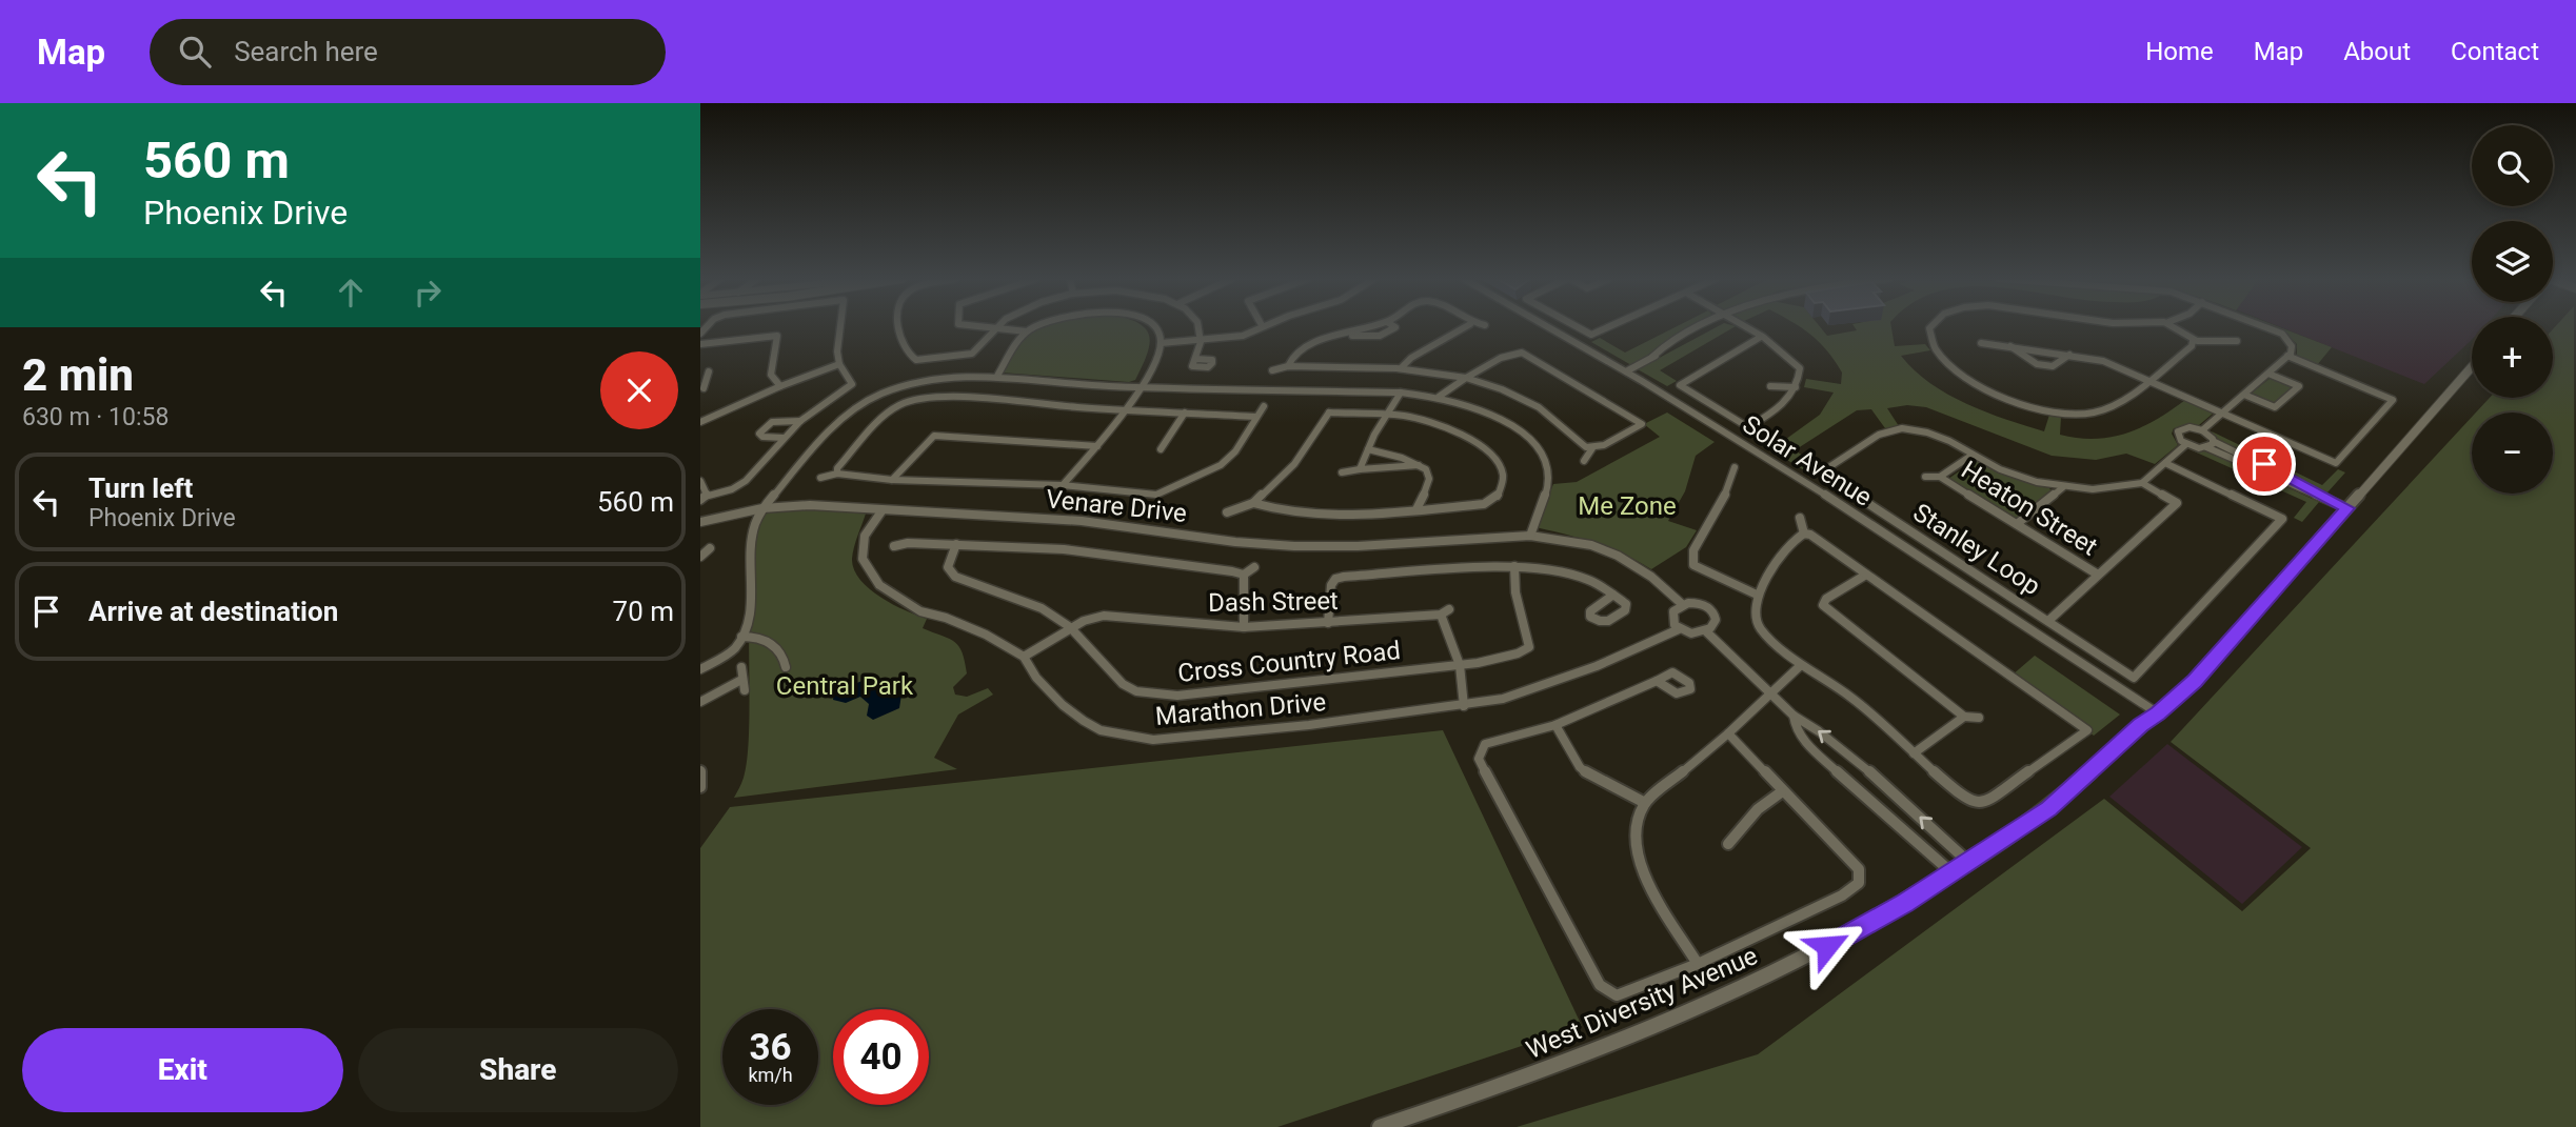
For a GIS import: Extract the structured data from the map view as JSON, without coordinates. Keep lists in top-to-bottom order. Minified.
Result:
{"streets":{"street":["Solar Avenue","Venare Drive","Heaton Street","Stanley Loop","Dash Street","Cross Country Road","Marathon Drive","West Diversity Avenue"]},"crossings":[["Solar Avenue","West Diversity Avenue"],["Venare Drive","Marathon Drive"],["Heaton Street","Stanley Loop"],["Dash Street","Cross Country Road"],["Dash Street","Marathon Drive"]],"parks":["Me Zone","Central Park"],"page":{"header":"Map","search":"Search here","nav":["Home","Map","About","Contact"],"turn":["560 m","Phoenix Drive"],"map_buttons":["+","−"],"heading":["2 min","630 m · 10:58"],"list":[{"name":"Turn left","note":"Phoenix Drive","value":"560 m"},{"name":"Arrive at destination","value":"70 m"}],"speed":"36 km/h","limit":"40","buttons":["Exit","Share"]}}
